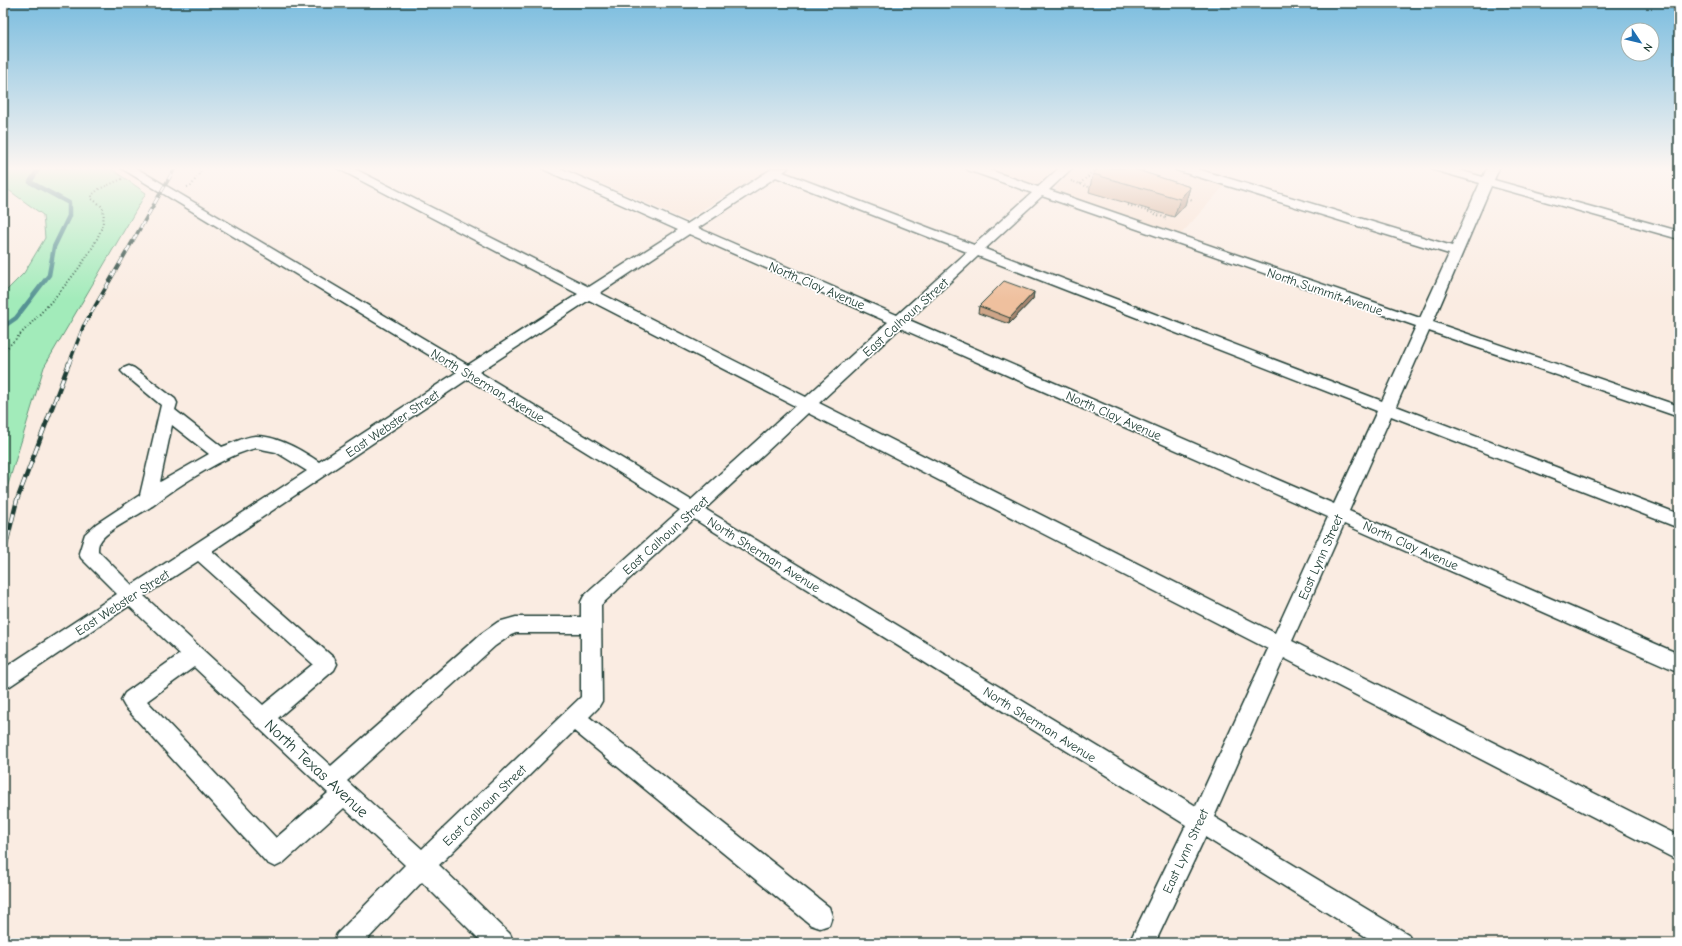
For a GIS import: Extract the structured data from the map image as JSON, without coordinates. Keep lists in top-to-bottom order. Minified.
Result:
{"streets":{"street":["North Clay Avenue","North Summit Avenue","East Calhoun Street","North Sherman Avenue","East Webster Street","East Lynn Street","North Texas Avenue"]},"crossings":[["North Clay Avenue","East Calhoun Street"],["North Clay Avenue","East Webster Street"],["North Clay Avenue","East Lynn Street"],["North Summit Avenue","East Lynn Street"],["East Calhoun Street","North Sherman Avenue"],["East Calhoun Street","North Texas Avenue"],["North Sherman Avenue","East Webster Street"],["North Sherman Avenue","East Lynn Street"],["East Webster Street","North Texas Avenue"]],"north":"bottom right"}
